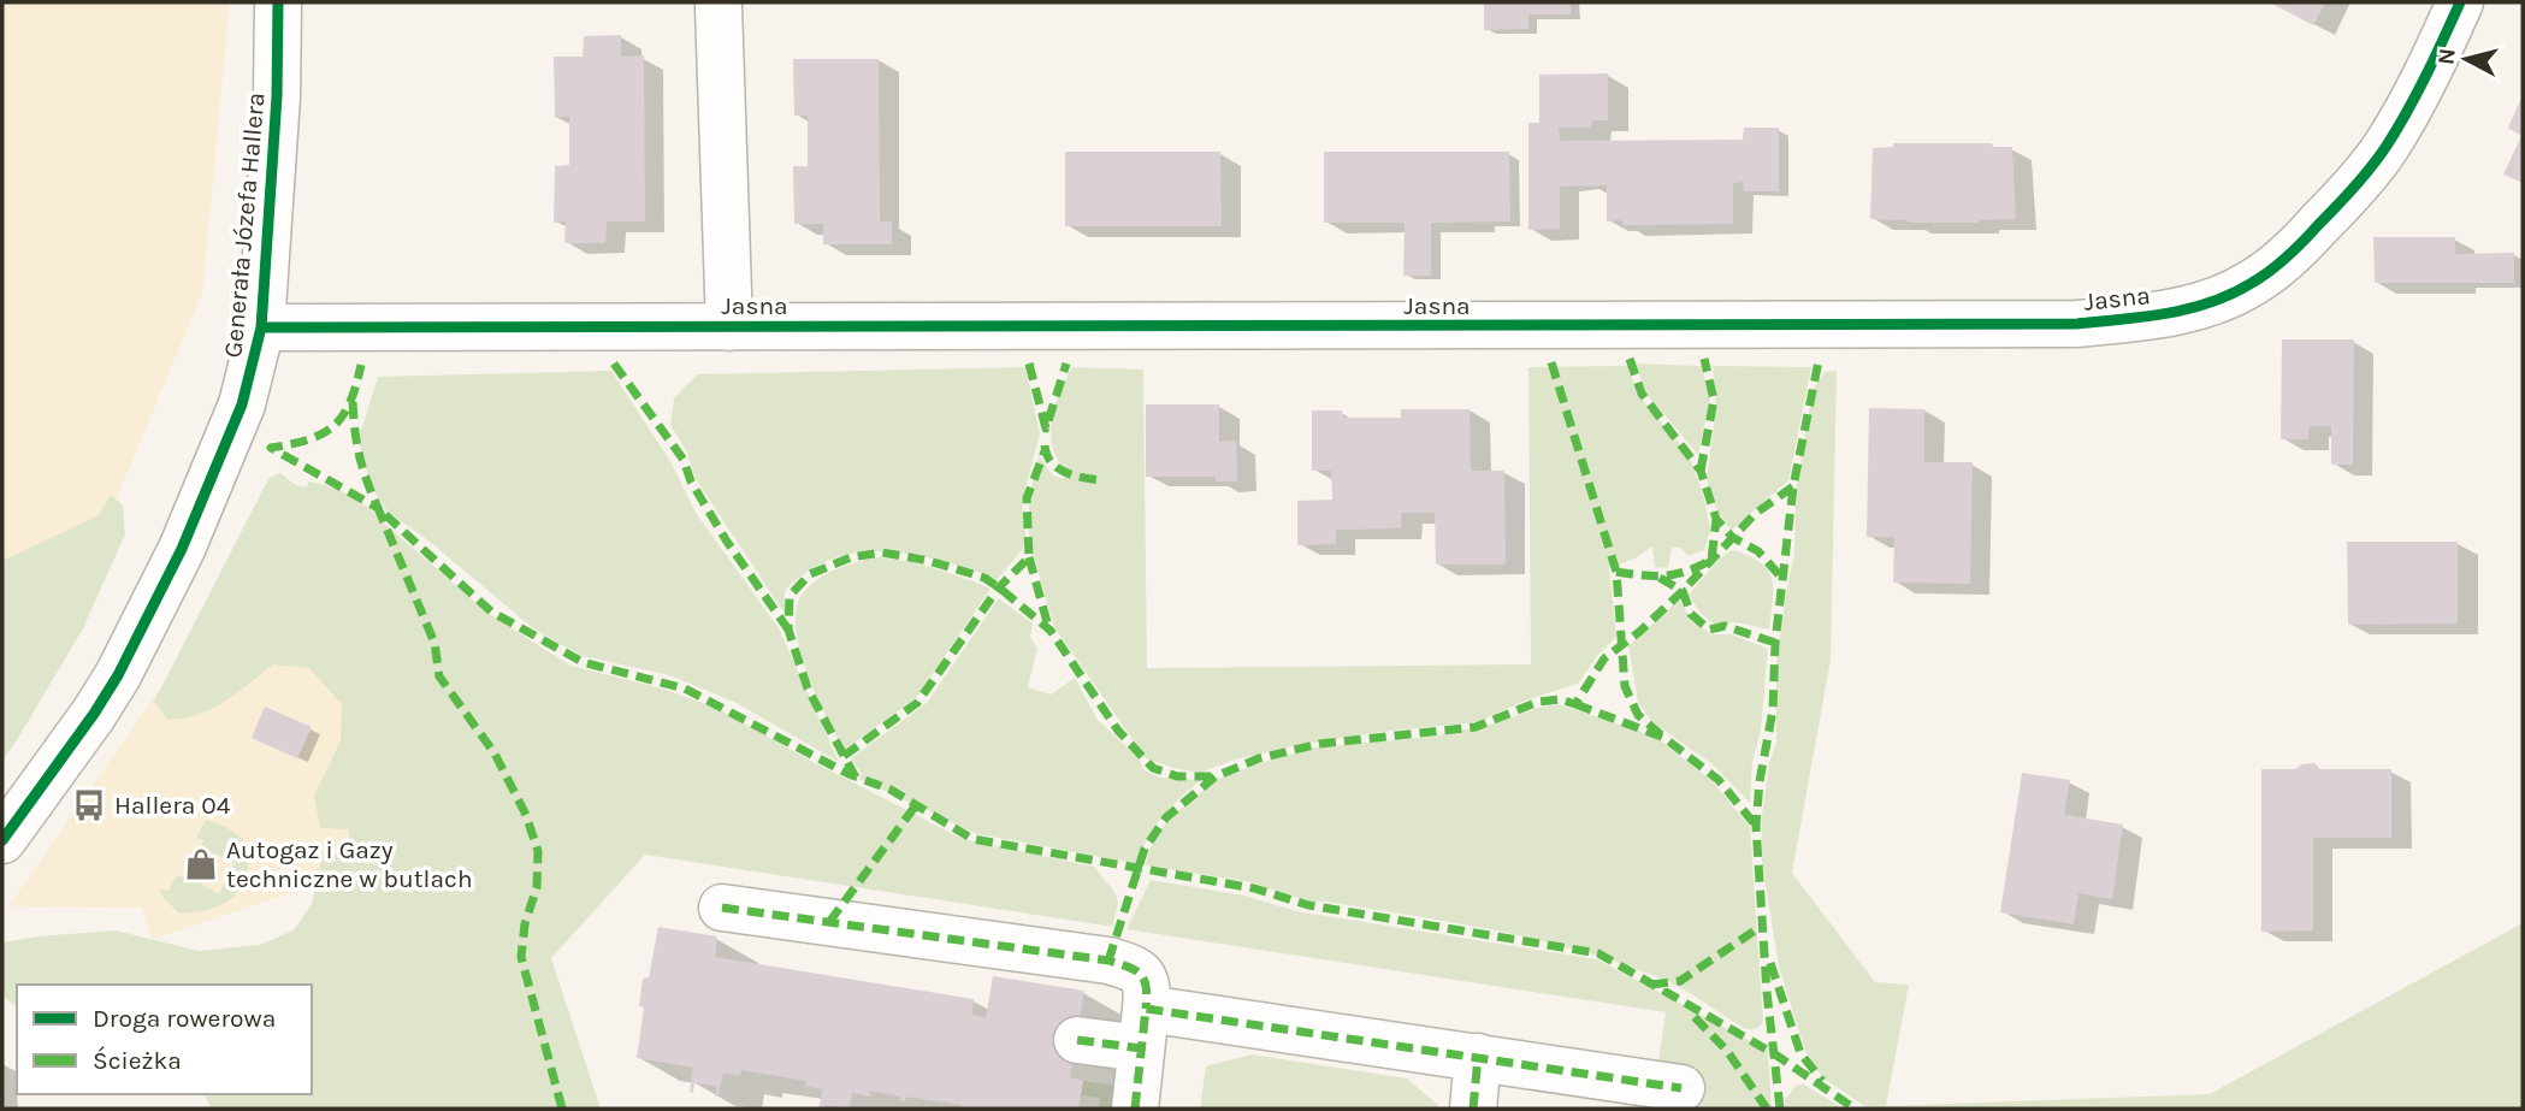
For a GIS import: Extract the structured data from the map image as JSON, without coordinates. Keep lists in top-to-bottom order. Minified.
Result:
{"streets":{"street":["Generała Józefa Hallera","Jasna"]},"crossings":[["Generała Józefa Hallera","Jasna"]],"places":{"bus stop":["Hallera 04"],"shop":["Autogaz i Gazy techniczne w butlach"]},"legend":["Droga rowerowa","Ścieżka"],"north":"left"}
